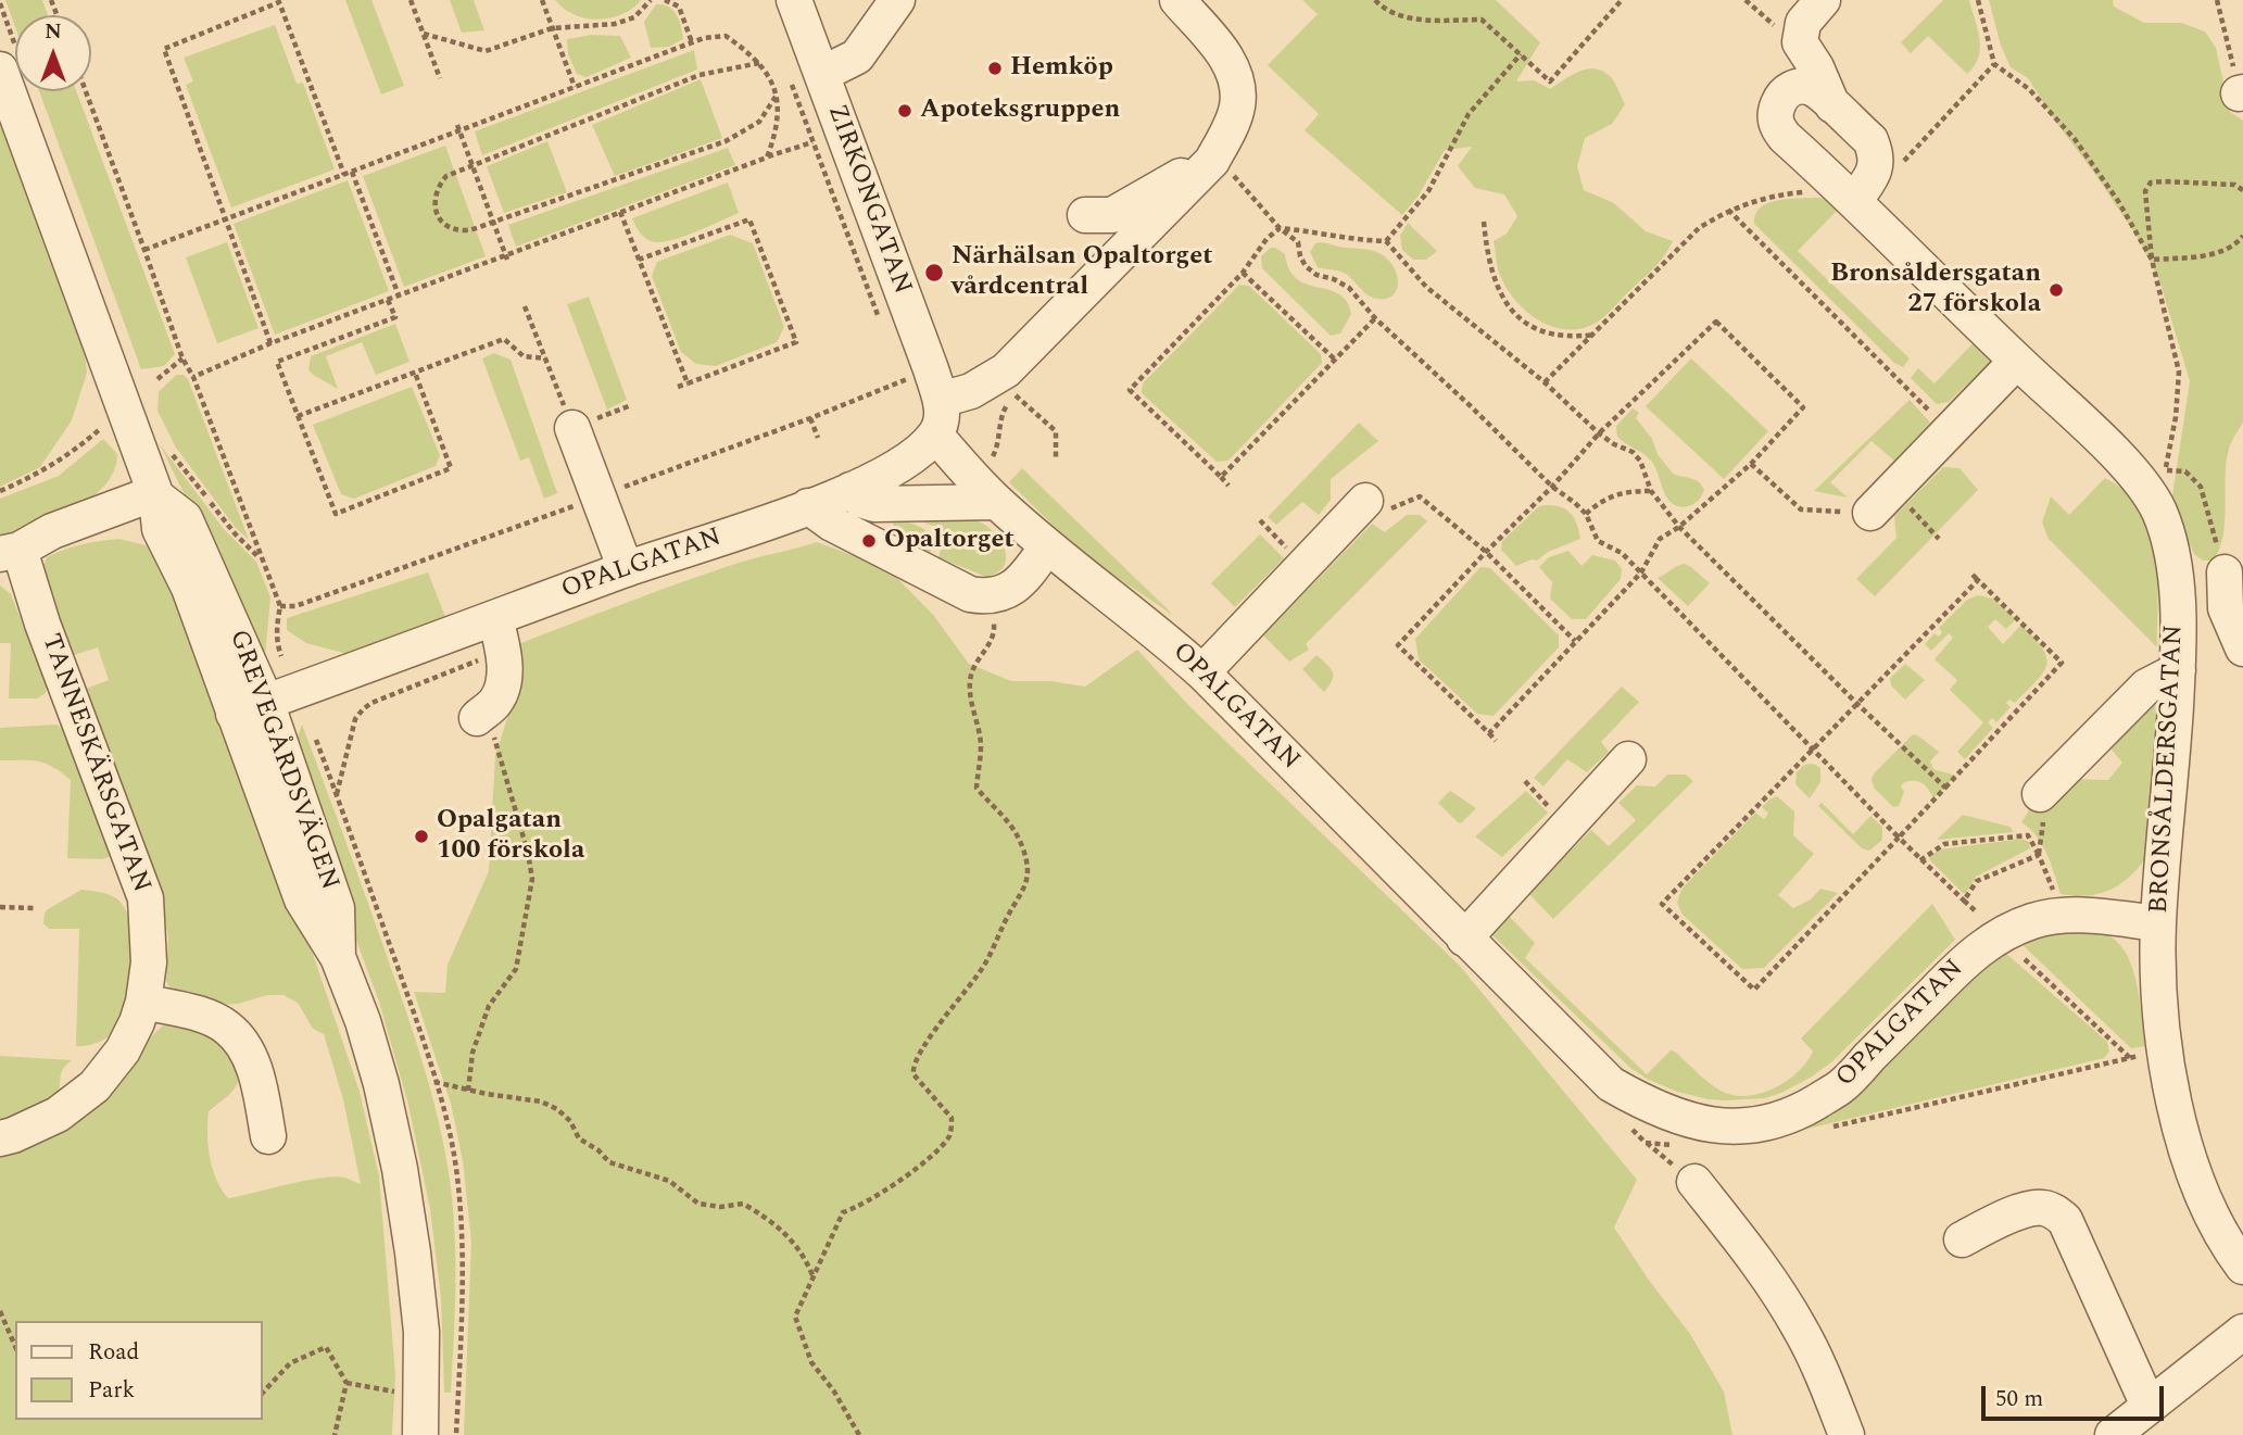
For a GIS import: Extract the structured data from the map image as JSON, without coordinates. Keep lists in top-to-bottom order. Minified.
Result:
{"streets":{"street":["ZIRKONGATAN","OPALGATAN","GREVEGÅRDSVÄGEN","TANNESKÄRSGATAN","BRONSÅLDERSGATAN"]},"crossings":[["OPALGATAN","GREVEGÅRDSVÄGEN"],["OPALGATAN","BRONSÅLDERSGATAN"]],"places":["Hemköp","Apoteksgruppen","Närhälsan Opaltorget vårdcentral","Bronsåldersgatan 27 förskola","Opaltorget","Opalgatan 100 förskola"],"legend":["Road","Park"],"scale_bar":"50 m","north":"top"}
